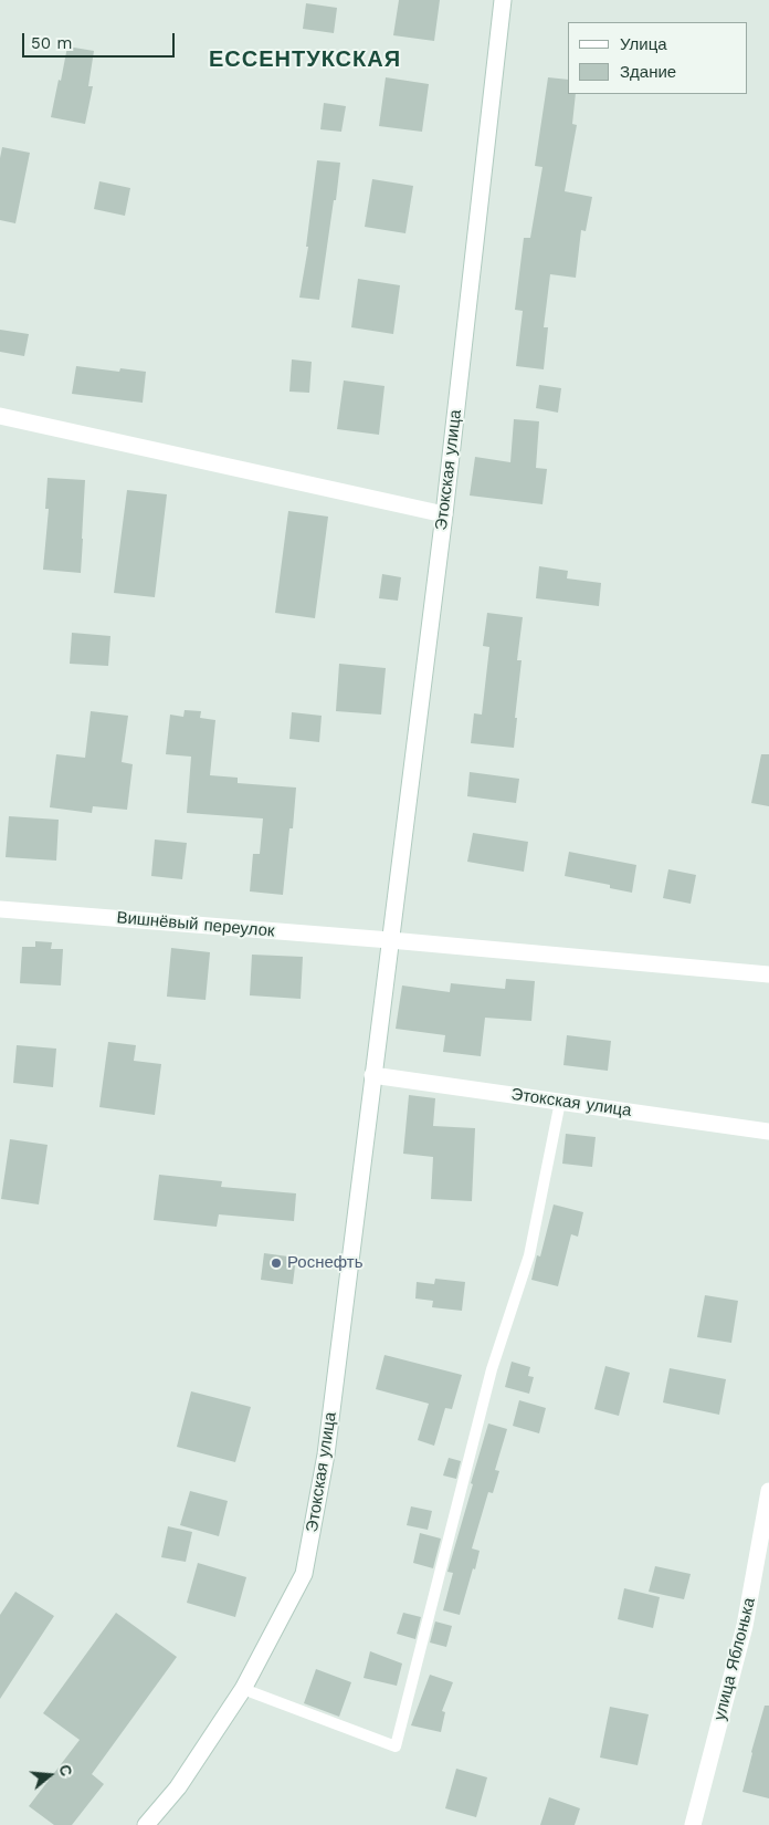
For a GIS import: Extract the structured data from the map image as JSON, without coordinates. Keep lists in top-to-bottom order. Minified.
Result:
{"streets":{"street":["Этокская улица","Вишнёвый переулок","улица Яблонька"]},"crossings":[["Этокская улица","Вишнёвый переулок"]],"districts":["ЕССЕНТУКСКАЯ"],"places":["Роснефть"],"legend":["Улица","Здание"],"scale_bar":"50 m","north":"right"}
